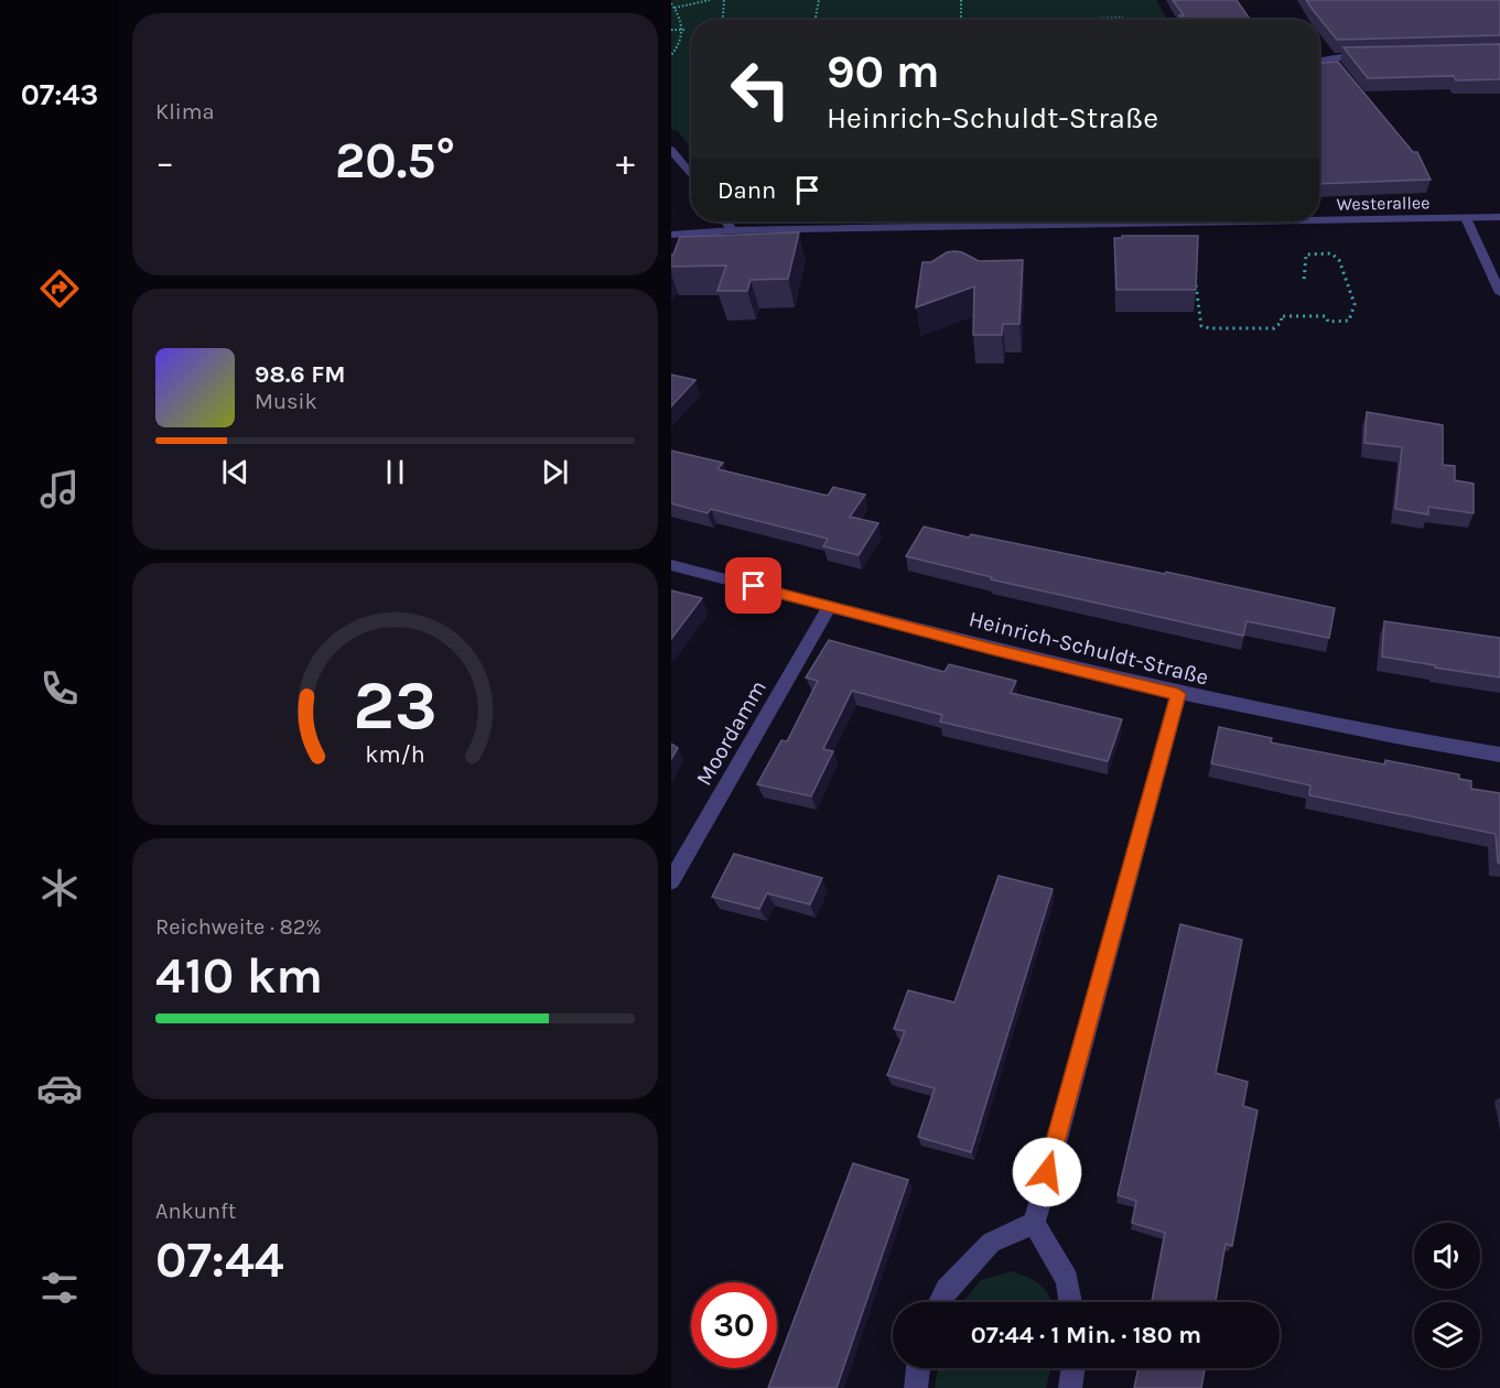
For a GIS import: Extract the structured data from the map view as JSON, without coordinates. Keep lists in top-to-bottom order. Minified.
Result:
{"streets":{"street":["Westerallee","Heinrich-Schuldt-Straße","Moordamm"]},"crossings":[["Heinrich-Schuldt-Straße","Moordamm"]],"page":{"tabs":"07:43","tile":["Klima",["Reichweite · 82%","410 km"],["Ankunft","07:44"]],"turn":["90 m","Heinrich-Schuldt-Straße"],"heat":["−","20.5°","+"],"then":"Dann","song":["98.6 FM","Musik"],"limit":"30","trip":"07:44 · 1 Min. · 180 m","gauge":["23","km/h"]}}
